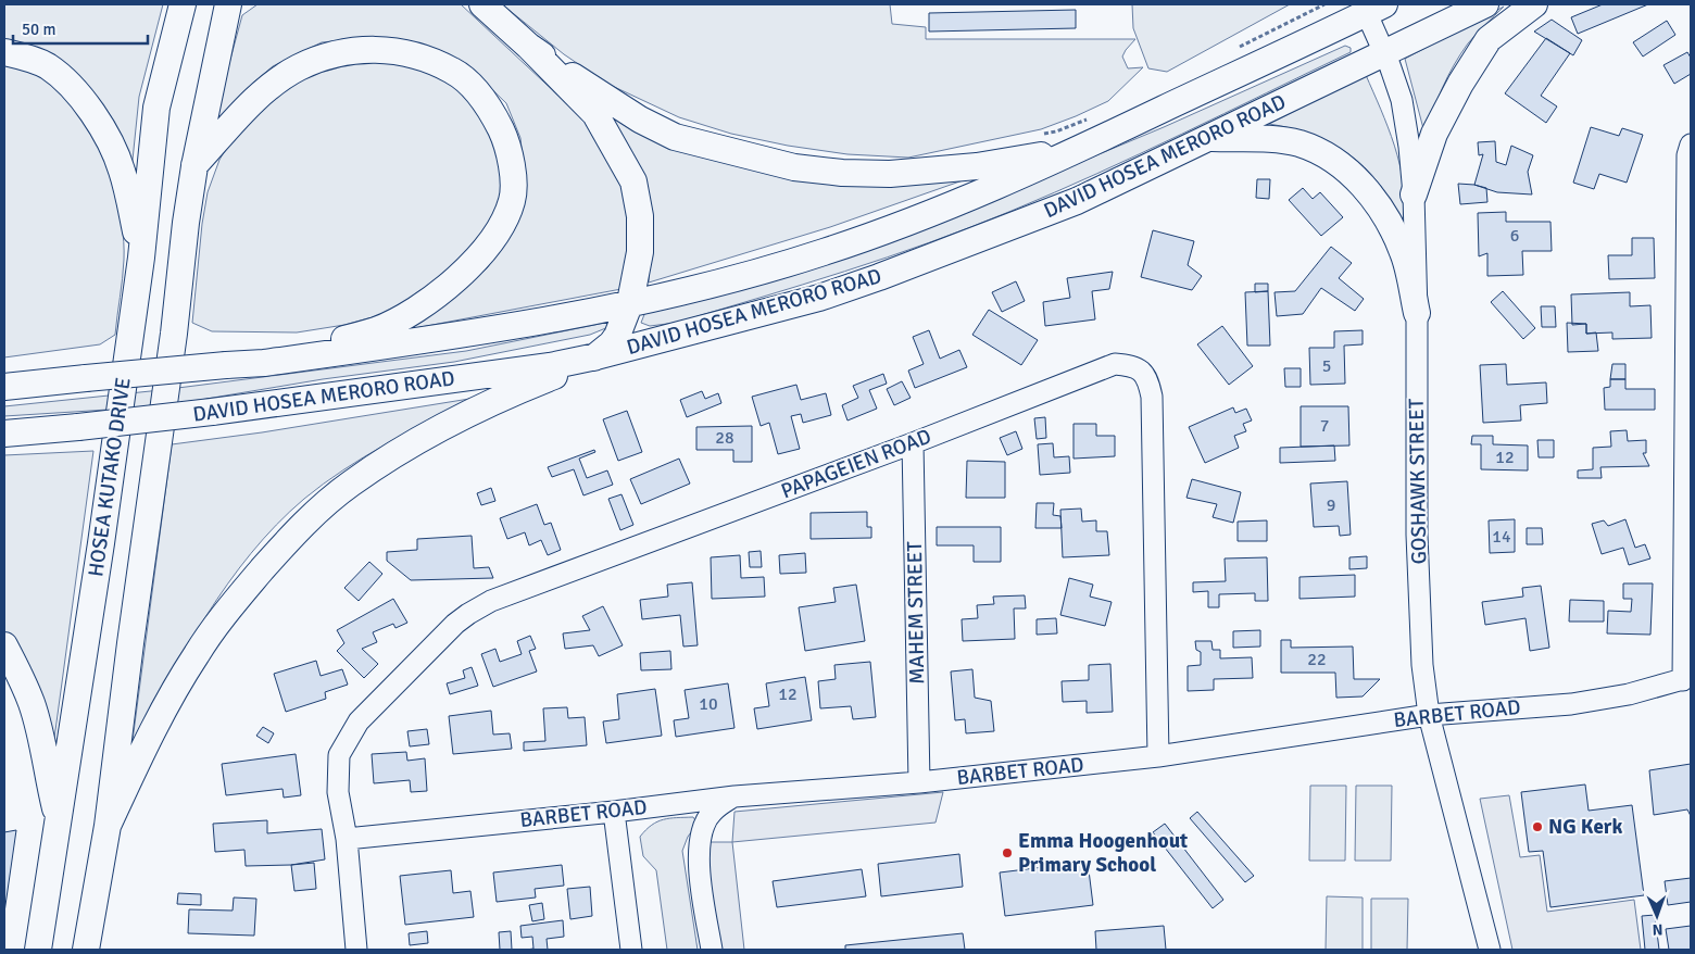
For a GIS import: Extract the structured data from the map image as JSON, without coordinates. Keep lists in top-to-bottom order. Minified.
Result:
{"streets":{"main road":["DAVID HOSEA MERORO ROAD","HOSEA KUTAKO DRIVE"],"street":["PAPAGEIEN ROAD","GOSHAWK STREET","MAHEM STREET","BARBET ROAD"]},"crossings":[["DAVID HOSEA MERORO ROAD","GOSHAWK STREET"],["PAPAGEIEN ROAD","MAHEM STREET"],["PAPAGEIEN ROAD","BARBET ROAD"],["GOSHAWK STREET","BARBET ROAD"],["MAHEM STREET","BARBET ROAD"]],"places":["NG Kerk","Emma Hoogenhout Primary School"],"house_numbers":["6","5","7","28","12","9","14","22","12","10"],"scale_bar":"50 m","north":"bottom"}
